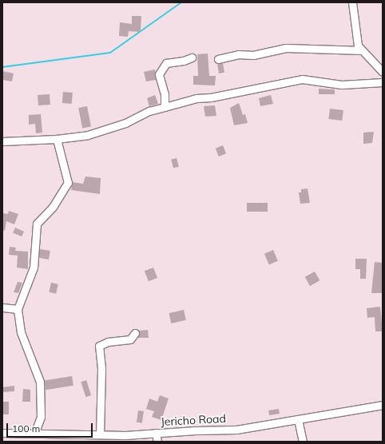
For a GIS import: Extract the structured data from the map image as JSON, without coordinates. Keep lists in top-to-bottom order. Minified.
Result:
{"streets":{"street":["Jericho Road"]},"scale_bar":"100 m"}
